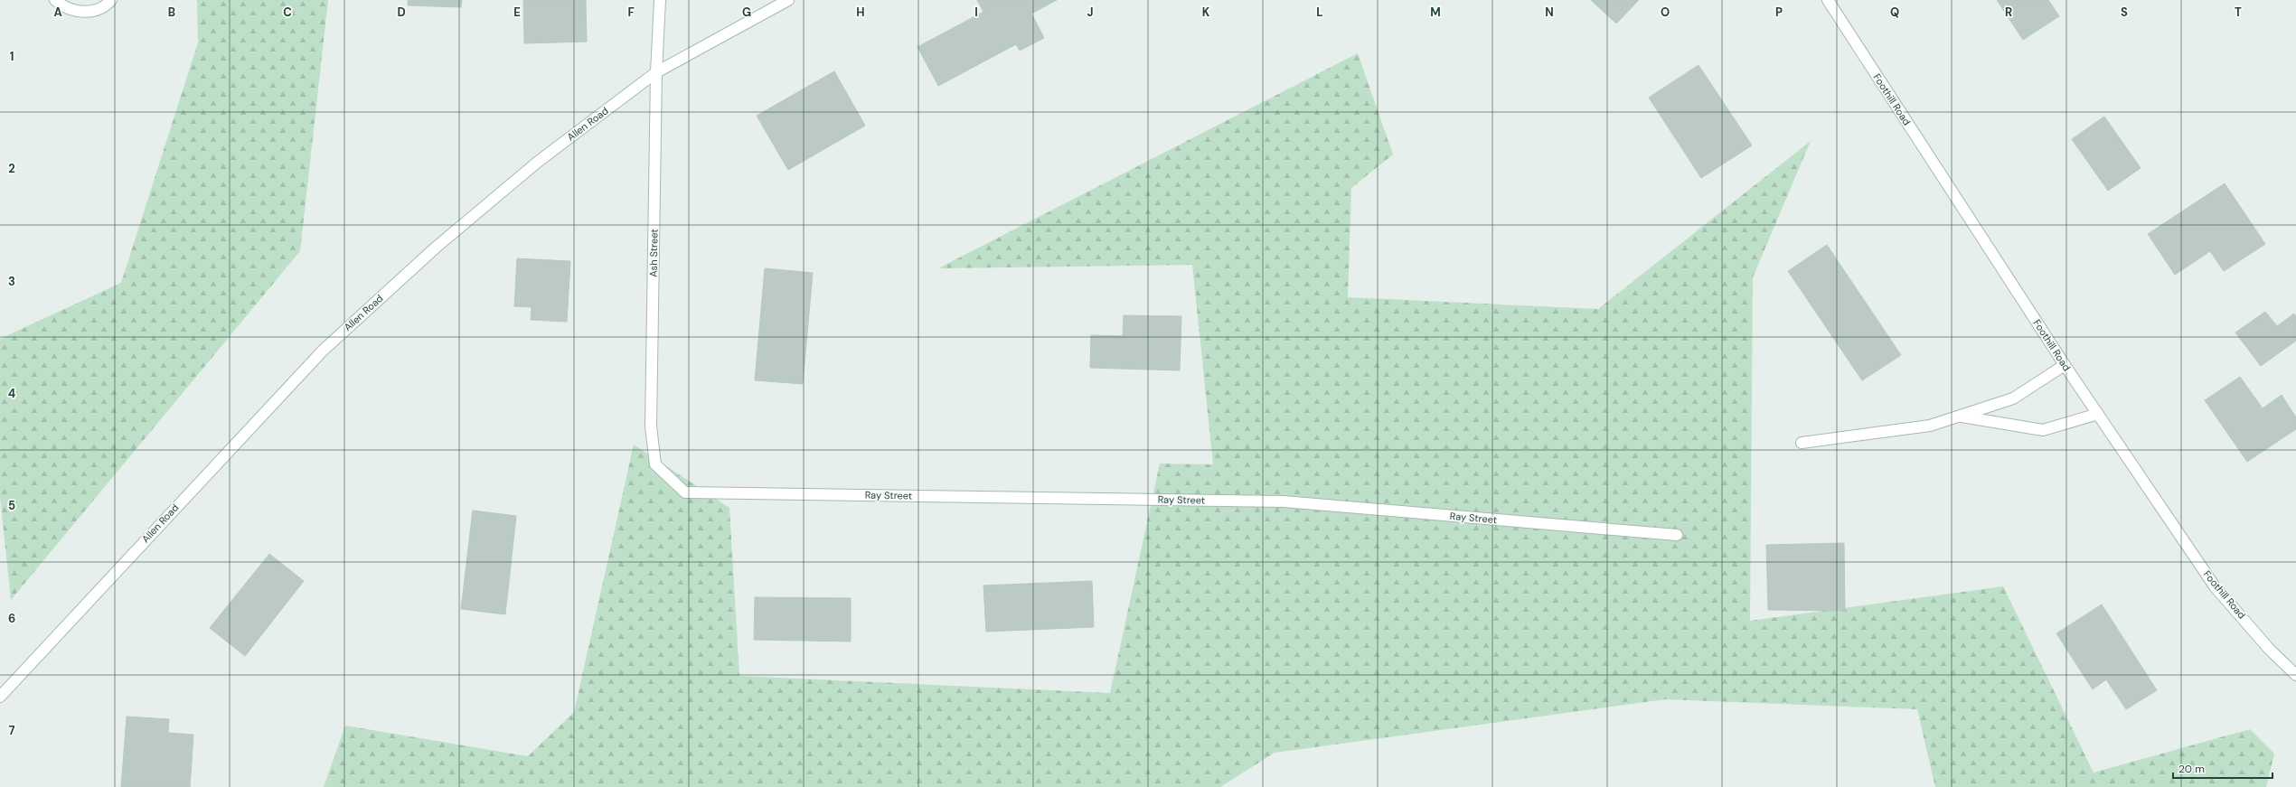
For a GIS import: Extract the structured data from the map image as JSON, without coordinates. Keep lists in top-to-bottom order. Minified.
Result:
{"streets":{"street":["Foothill Road","Allen Road","Ash Street","Ray Street"]},"crossings":[["Allen Road","Ash Street"],["Ash Street","Ray Street"]],"scale_bar":"20 m","grid":{"columns":["A","B","C","D","E","F","G","H","I","J","K","L","M","N","O","P","Q","R","S","T"],"rows":["1","2","3","4","5","6","7"]}}
